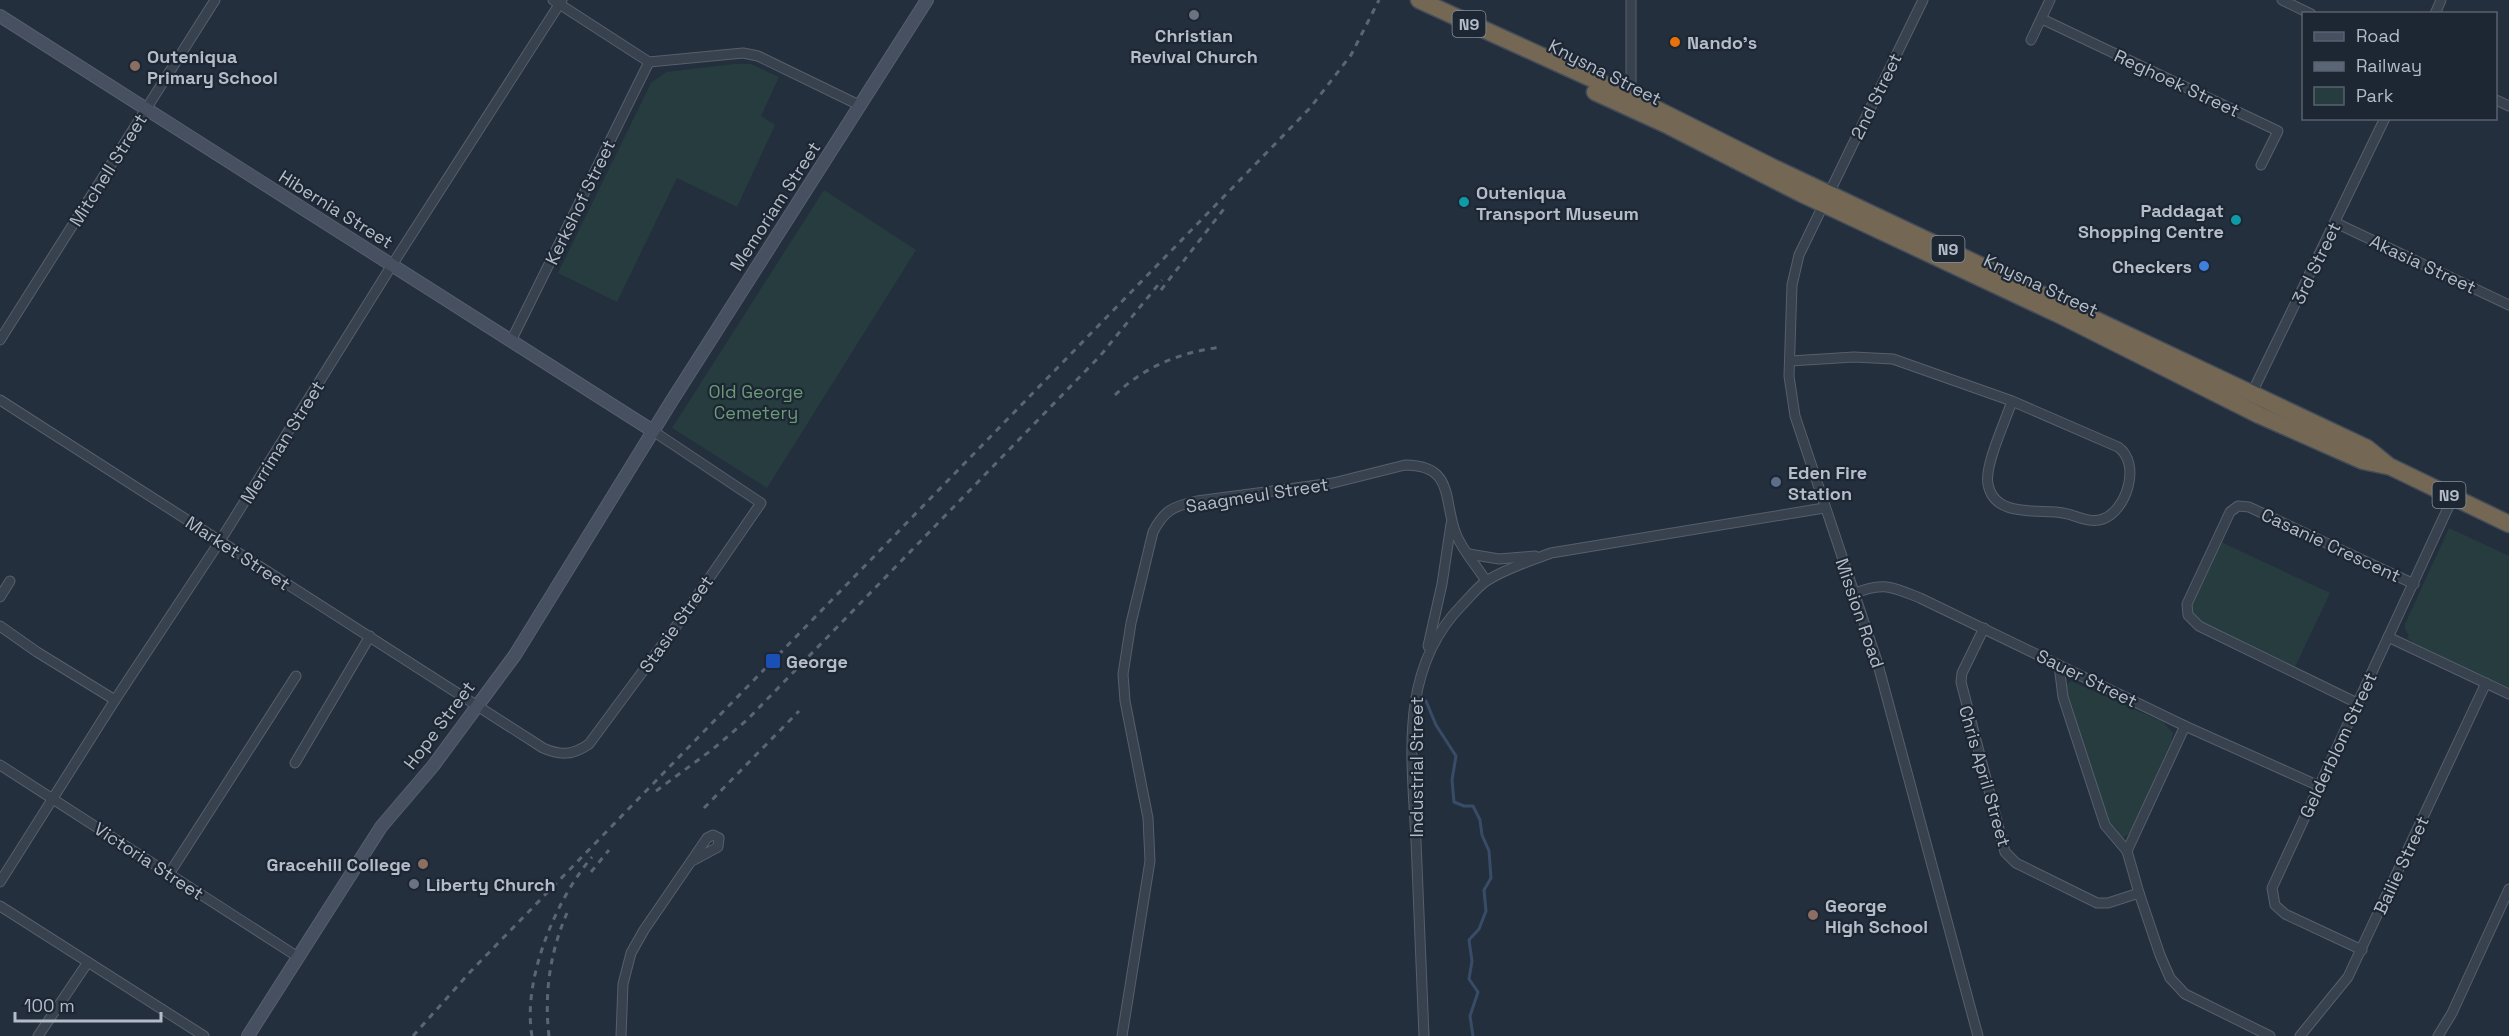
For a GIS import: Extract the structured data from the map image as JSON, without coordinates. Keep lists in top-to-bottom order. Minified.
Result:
{"streets":{"highway":["N9","Knysna Street"],"street":["Reghoek Street","2nd Street","Mitchell Street","Kerkshof Street","Memoriam Street","Hibernia Street","3rd Street","Akasia Street","Merriman Street","Saagmeul Street","Casanie Crescent","Market Street","Mission Road","Stasie Street","Sauer Street","Hope Street","Gelderblom Street","Industrial Street","Chris April Street","Victoria Street","Bailie Street"]},"crossings":[["Knysna Street","2nd Street"],["Knysna Street","3rd Street"],["Knysna Street","Mission Road"],["Knysna Street","Gelderblom Street"],["2nd Street","Mission Road"],["Mitchell Street","Hibernia Street"],["Kerkshof Street","Hibernia Street"],["Memoriam Street","Hibernia Street"],["Memoriam Street","Stasie Street"],["Memoriam Street","Hope Street"],["Hibernia Street","Merriman Street"],["Hibernia Street","Stasie Street"],["Hibernia Street","Hope Street"],["3rd Street","Akasia Street"],["Merriman Street","Market Street"],["Merriman Street","Victoria Street"],["Saagmeul Street","Industrial Street"],["Casanie Crescent","Gelderblom Street"],["Market Street","Stasie Street"],["Market Street","Hope Street"],["Mission Road","Sauer Street"],["Mission Road","Industrial Street"],["Stasie Street","Hope Street"],["Sauer Street","Gelderblom Street"],["Sauer Street","Chris April Street"],["Hope Street","Victoria Street"],["Gelderblom Street","Bailie Street"]],"parks":["Old George Cemetery"],"places":{"other":["Christian Revival Church","Nando's","Outeniqua Primary School","Outeniqua Transport Museum","Paddagat Shopping Centre","Checkers","Eden Fire Station","Gracehill College","Liberty Church","George High School"],"transit":["George"]},"legend":["Road","Railway","Park"],"scale_bar":"100 m"}
